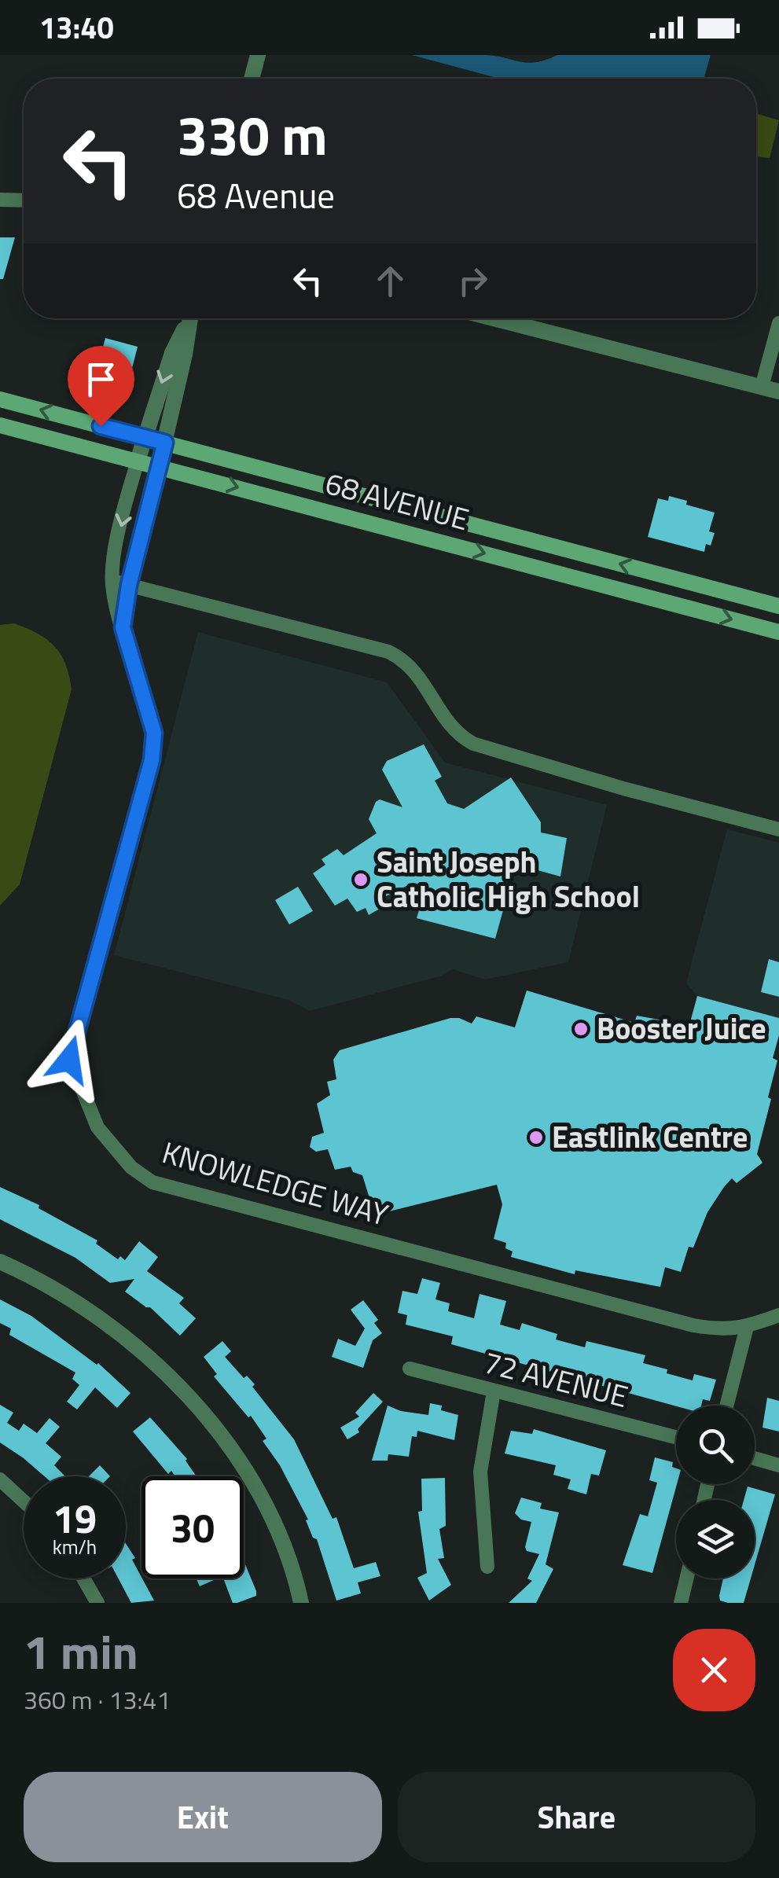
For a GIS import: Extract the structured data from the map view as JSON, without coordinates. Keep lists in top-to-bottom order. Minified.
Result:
{"streets":{"main road":["68 AVENUE"],"street":["KNOWLEDGE WAY","72 AVENUE"]},"crossings":[["68 AVENUE","KNOWLEDGE WAY"]],"places":["Saint Joseph Catholic High School","Booster Juice","Eastlink Centre"],"page":{"status":"13:40","turn":["330 m","68 Avenue"],"speed":"19 km/h","limit":"30","heading":["1 min","360 m · 13:41"],"buttons":["Exit","Share"]}}
